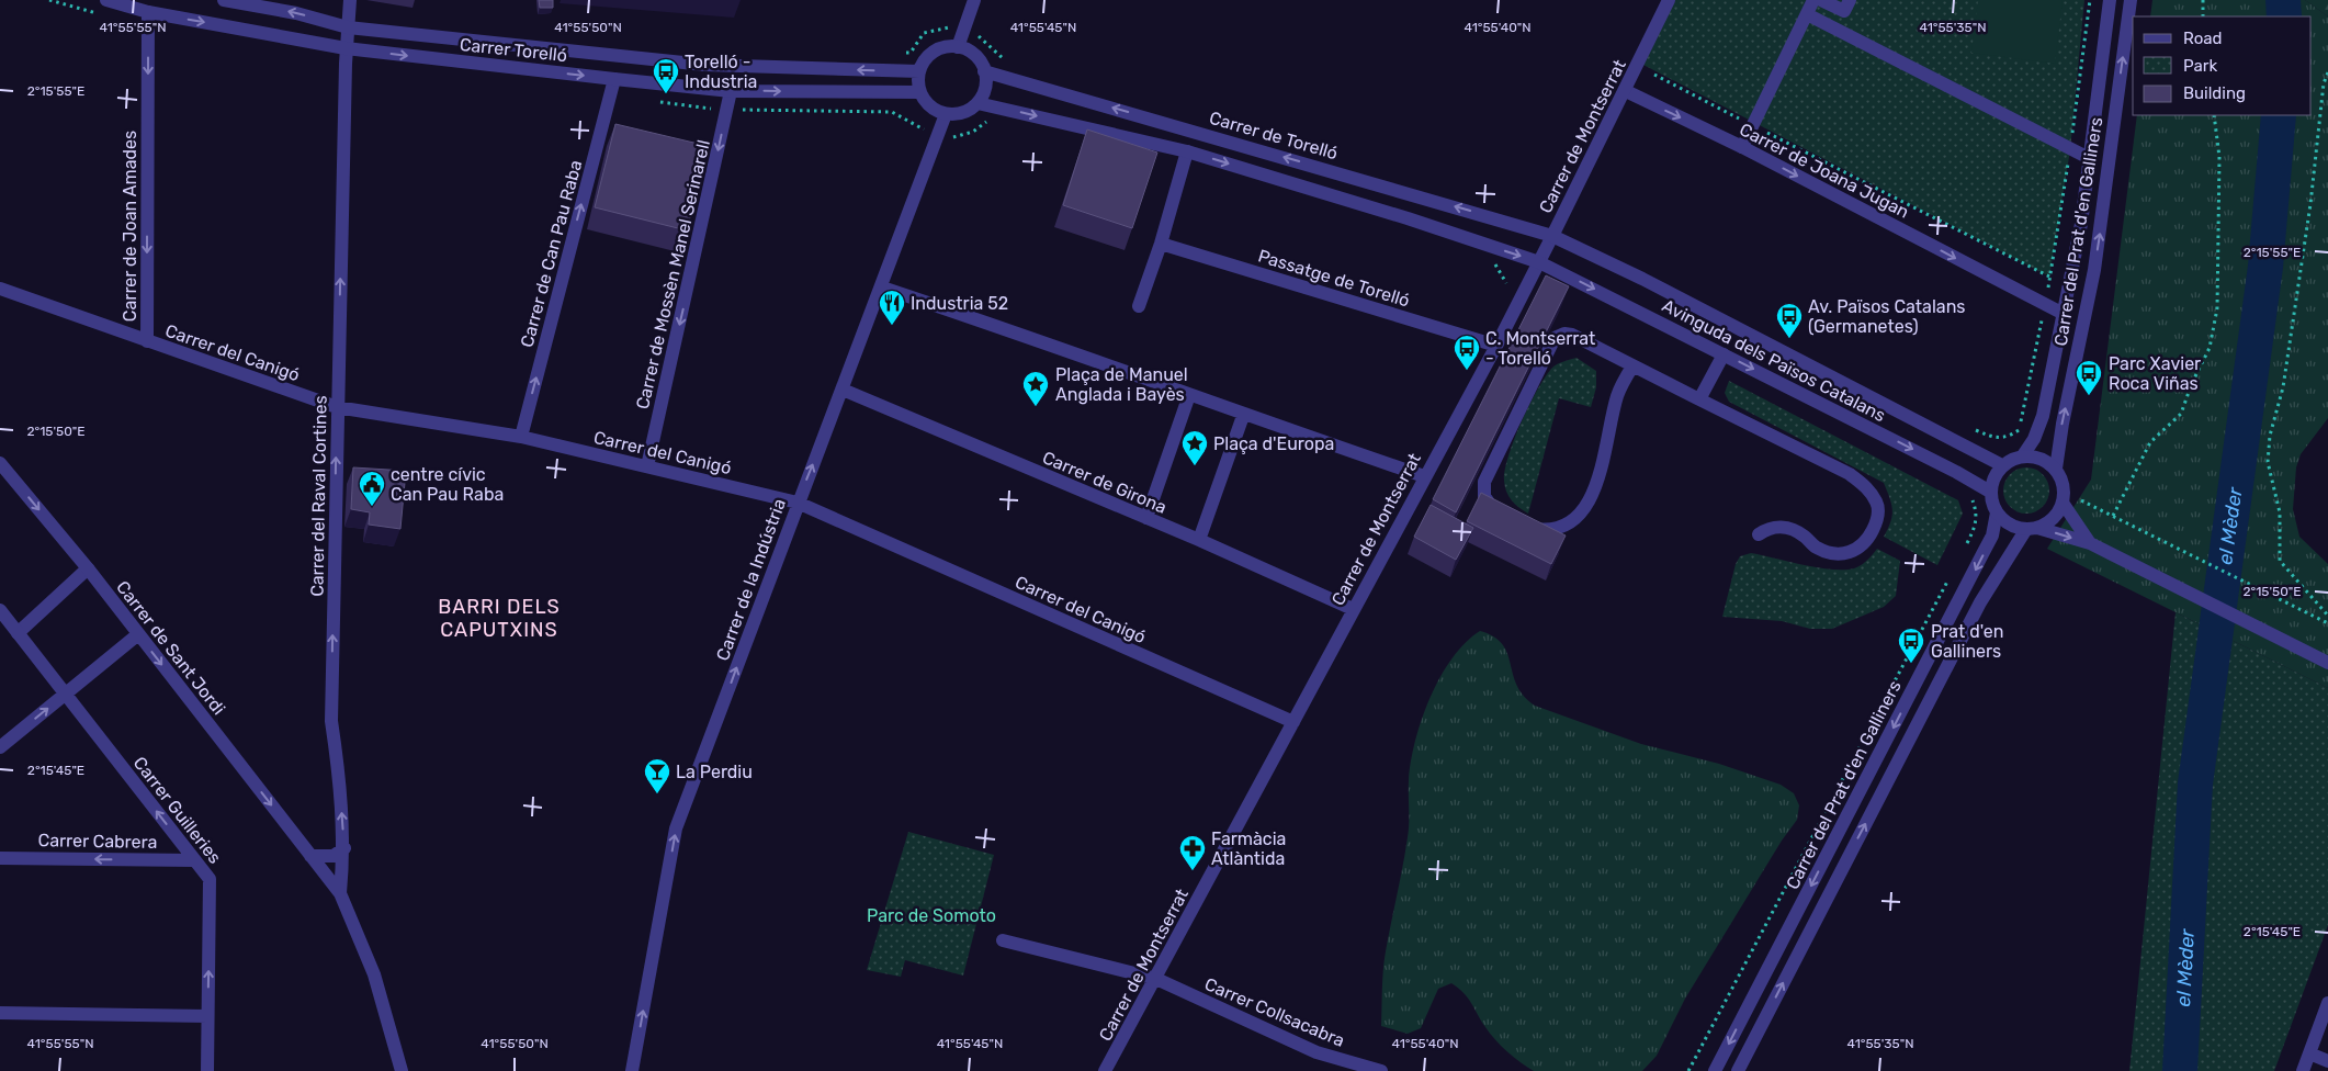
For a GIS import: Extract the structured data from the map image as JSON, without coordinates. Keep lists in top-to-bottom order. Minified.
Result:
{"streets":{"street":["Carrer Torelló","Carrer de Torelló","Carrer de Montserrat","Carrer de Joana Jugan","Carrer de Joan Amades","Carrer del Prat d'en Galliners","Carrer de Can Pau Raba","Carrer de Mossèn Manel Serinarell","Passatge de Torelló","Carrer del Canigó","Avinguda dels Països Catalans","Carrer de Girona","Carrer del Raval Cortines","Carrer de la Indústria","Carrer de Sant Jordi","Carrer Guilleries","Carrer Cabrera","Carrer Collsacabra"]},"crossings":[["Carrer Torelló","Carrer de Torelló"],["Carrer Torelló","Carrer de Joan Amades"],["Carrer Torelló","Carrer de Can Pau Raba"],["Carrer Torelló","Carrer de Mossèn Manel Serinarell"],["Carrer Torelló","Carrer del Raval Cortines"],["Carrer Torelló","Carrer de la Indústria"],["Carrer de Torelló","Carrer de Montserrat"],["Carrer de Torelló","Avinguda dels Països Catalans"],["Carrer de Torelló","Carrer de la Indústria"],["Carrer de Montserrat","Carrer de Joana Jugan"],["Carrer de Montserrat","Passatge de Torelló"],["Carrer de Montserrat","Carrer del Canigó"],["Carrer de Montserrat","Avinguda dels Països Catalans"],["Carrer de Montserrat","Carrer de Girona"],["Carrer de Montserrat","Carrer Collsacabra"],["Carrer de Joana Jugan","Carrer del Prat d'en Galliners"],["Carrer de Joan Amades","Carrer del Canigó"],["Carrer del Prat d'en Galliners","Avinguda dels Països Catalans"],["Carrer de Can Pau Raba","Carrer del Canigó"],["Carrer de Mossèn Manel Serinarell","Carrer del Canigó"],["Carrer del Canigó","Carrer del Raval Cortines"],["Carrer del Canigó","Carrer de la Indústria"],["Carrer de Girona","Carrer de la Indústria"],["Carrer del Raval Cortines","Carrer de Sant Jordi"],["Carrer Guilleries","Carrer Cabrera"]],"one_way":["Carrer de Joana Jugan","Carrer de Joan Amades","Carrer de Can Pau Raba","Carrer de Mossèn Manel Serinarell","Carrer del Raval Cortines","Carrer de la Indústria","Carrer de Sant Jordi","Carrer Guilleries","Carrer Cabrera"],"districts":["BARRI DELS CAPUTXINS"],"water":["el Mèder"],"parks":["Parc de Somoto"],"places":{"bus stop":["Torelló - Industria","Av. Països Catalans (Germanetes)","C. Montserrat - Torelló","Parc Xavier Roca Viñas","Prat d'en Galliners"],"restaurant":["Industria 52"],"place":["Plaça de Manuel Anglada i Bayès","Plaça d'Europa"],"public building":["centre cívic Can Pau Raba"],"bar":["La Perdiu"],"pharmacy":["Farmàcia Atlàntida"]},"legend":["Road","Park","Building"],"coordinates":["41°55'55\"N","41°55'50\"N","41°55'45\"N","41°55'40\"N","41°55'35\"N","2°15'55\"E","2°15'50\"E","2°15'45\"E"]}
